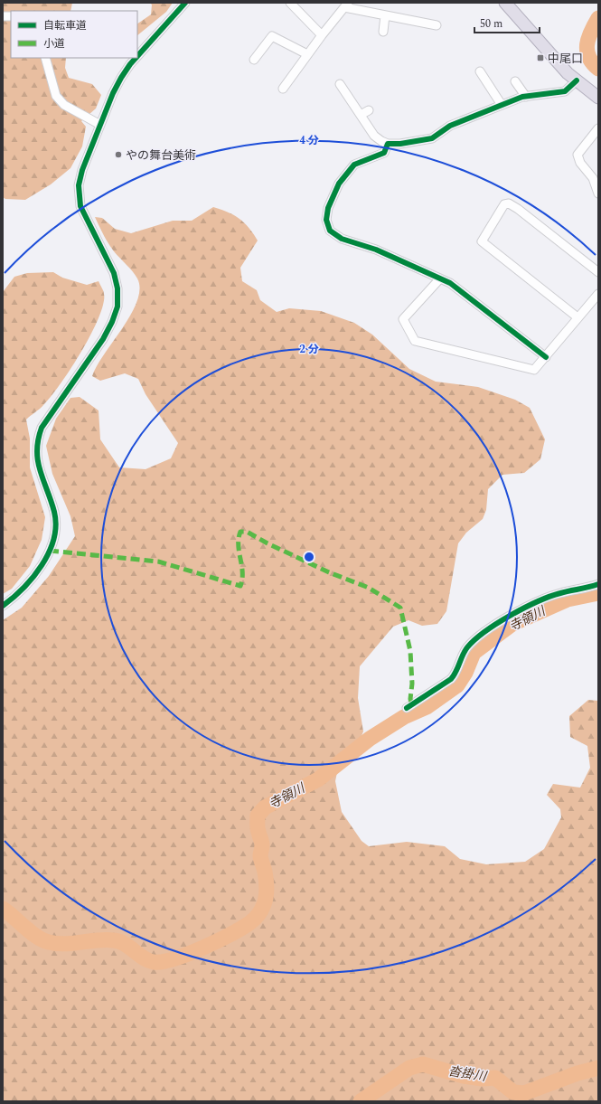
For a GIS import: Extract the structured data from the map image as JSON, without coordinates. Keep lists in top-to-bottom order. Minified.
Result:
{"water":["寺領川","沓掛川"],"places":{"transit":["中尾口"],"other":["やの舞台美術"]},"legend":["自転車道","小道"],"scale_bar":"50 m","rings":["4 分","2 分"]}
